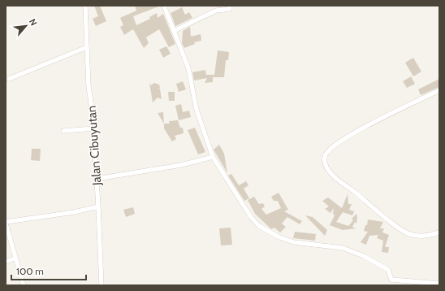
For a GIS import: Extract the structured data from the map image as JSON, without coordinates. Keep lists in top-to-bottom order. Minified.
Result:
{"streets":{"street":["Jalan Cibuyutan"]},"scale_bar":"100 m","north":"top right"}
